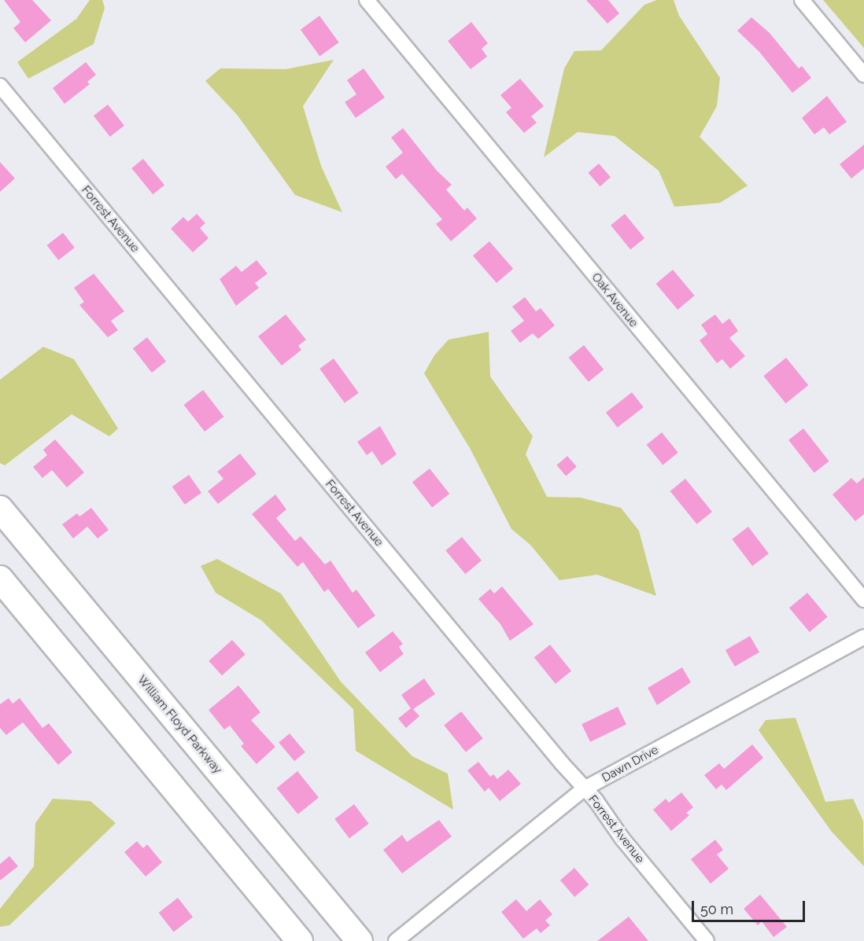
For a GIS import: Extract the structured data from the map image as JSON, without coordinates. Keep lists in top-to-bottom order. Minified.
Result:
{"streets":{"highway":["William Floyd Parkway"],"street":["Forrest Avenue","Oak Avenue","Dawn Drive"]},"crossings":[["Forrest Avenue","Dawn Drive"]],"scale_bar":"50 m"}
